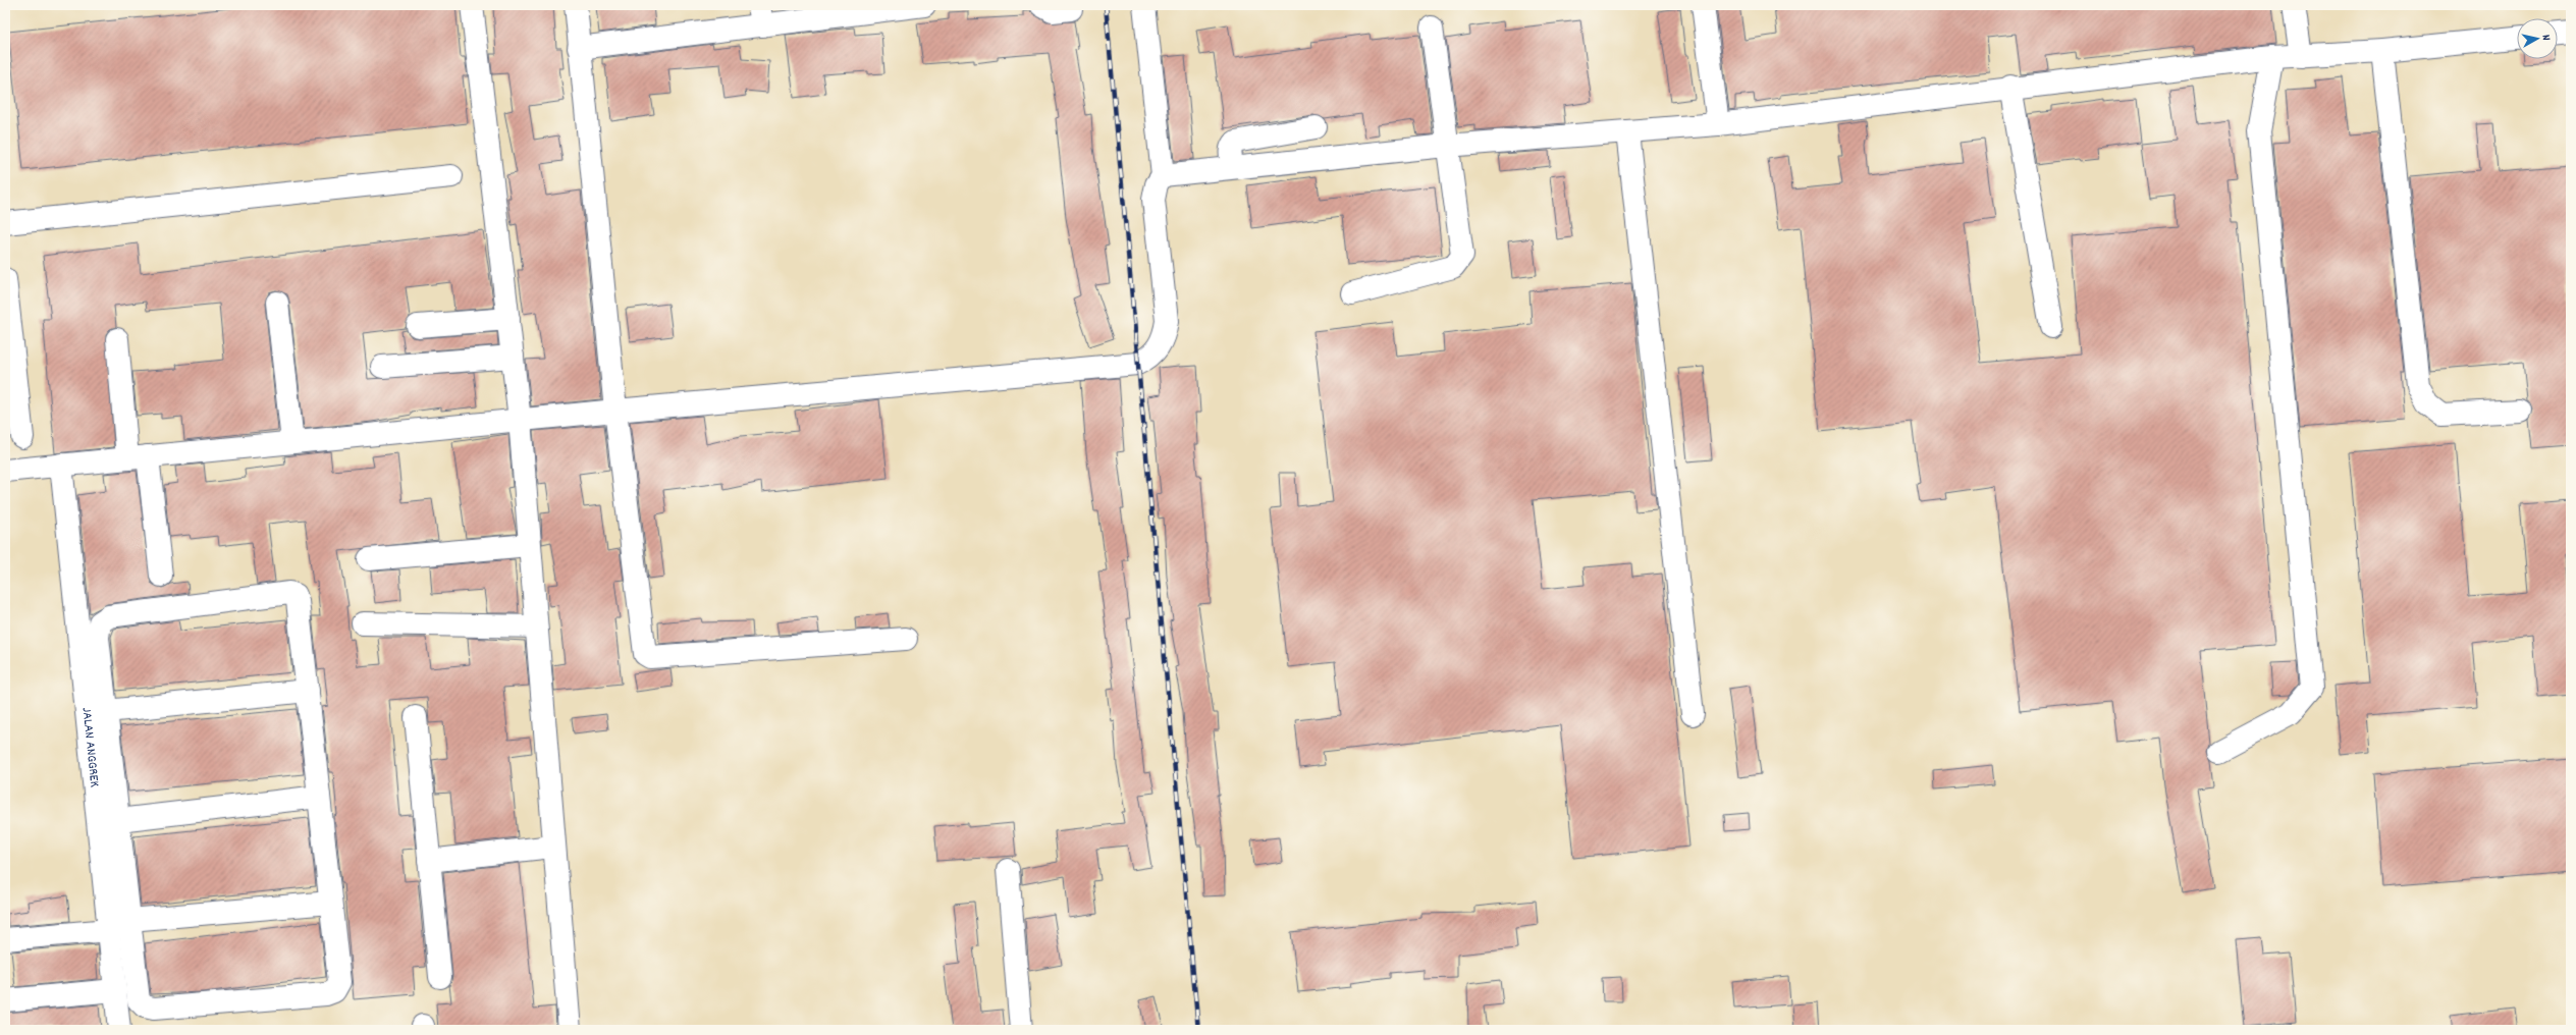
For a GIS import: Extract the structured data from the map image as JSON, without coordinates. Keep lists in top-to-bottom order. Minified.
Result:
{"streets":{"street":["JALAN ANGGREK"]},"north":"right"}
